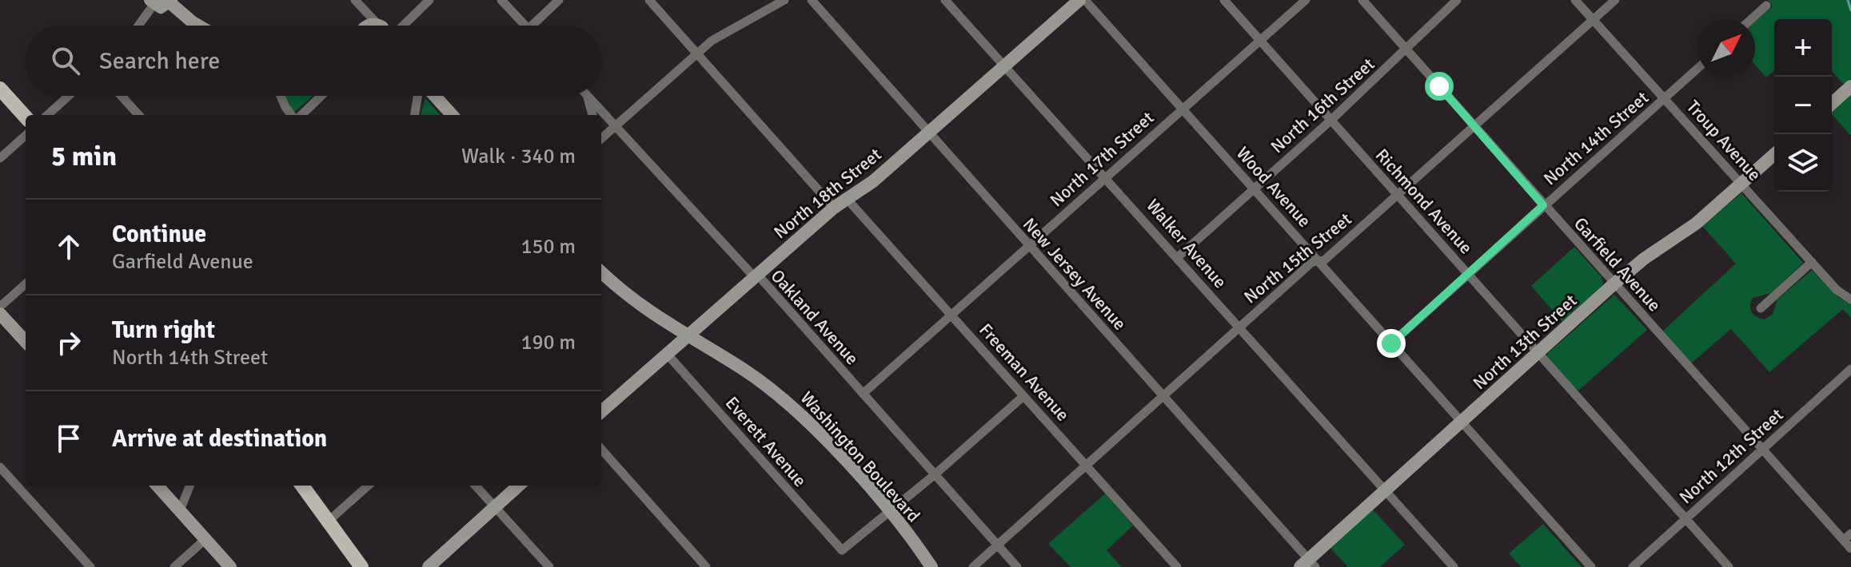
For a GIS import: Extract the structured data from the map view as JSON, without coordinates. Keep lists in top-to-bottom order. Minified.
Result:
{"streets":{"street":["North 16th Street","North 14th Street","Troup Avenue","North 17th Street","Wood Avenue","North 18th Street","Richmond Avenue","Walker Avenue","North 15th Street","Garfield Avenue","New Jersey Avenue","Oakland Avenue","North 13th Street","Freeman Avenue","Everett Avenue","North 12th Street","Washington Boulevard"]},"crossings":[["North 16th Street","Wood Avenue"],["North 16th Street","Richmond Avenue"],["North 16th Street","Walker Avenue"],["North 16th Street","Garfield Avenue"],["North 14th Street","Troup Avenue"],["North 14th Street","Wood Avenue"],["North 14th Street","Richmond Avenue"],["North 14th Street","Garfield Avenue"],["Troup Avenue","North 15th Street"],["Troup Avenue","North 13th Street"],["North 17th Street","Wood Avenue"],["North 17th Street","Richmond Avenue"],["North 17th Street","Walker Avenue"],["North 17th Street","New Jersey Avenue"],["North 17th Street","Oakland Avenue"],["North 17th Street","Freeman Avenue"],["Wood Avenue","North 15th Street"],["Wood Avenue","North 13th Street"],["North 18th Street","Walker Avenue"],["North 18th Street","New Jersey Avenue"],["North 18th Street","Oakland Avenue"],["North 18th Street","Freeman Avenue"],["North 18th Street","Everett Avenue"],["North 18th Street","Washington Boulevard"],["Richmond Avenue","North 15th Street"],["Richmond Avenue","North 13th Street"],["Richmond Avenue","North 12th Street"],["Walker Avenue","North 15th Street"],["Walker Avenue","North 13th Street"],["North 15th Street","Garfield Avenue"],["North 15th Street","New Jersey Avenue"],["North 15th Street","Oakland Avenue"],["North 15th Street","Freeman Avenue"],["Garfield Avenue","North 13th Street"],["Garfield Avenue","North 12th Street"],["New Jersey Avenue","North 13th Street"],["Everett Avenue","Washington Boulevard"]],"north":"top right","page":{"map_buttons":["+","−"],"search":"Search here","heading":["5 min","Walk · 340 m"],"list":[["Continue","Garfield Avenue","150 m"],["Turn right","North 14th Street","190 m"],"Arrive at destination"]}}
